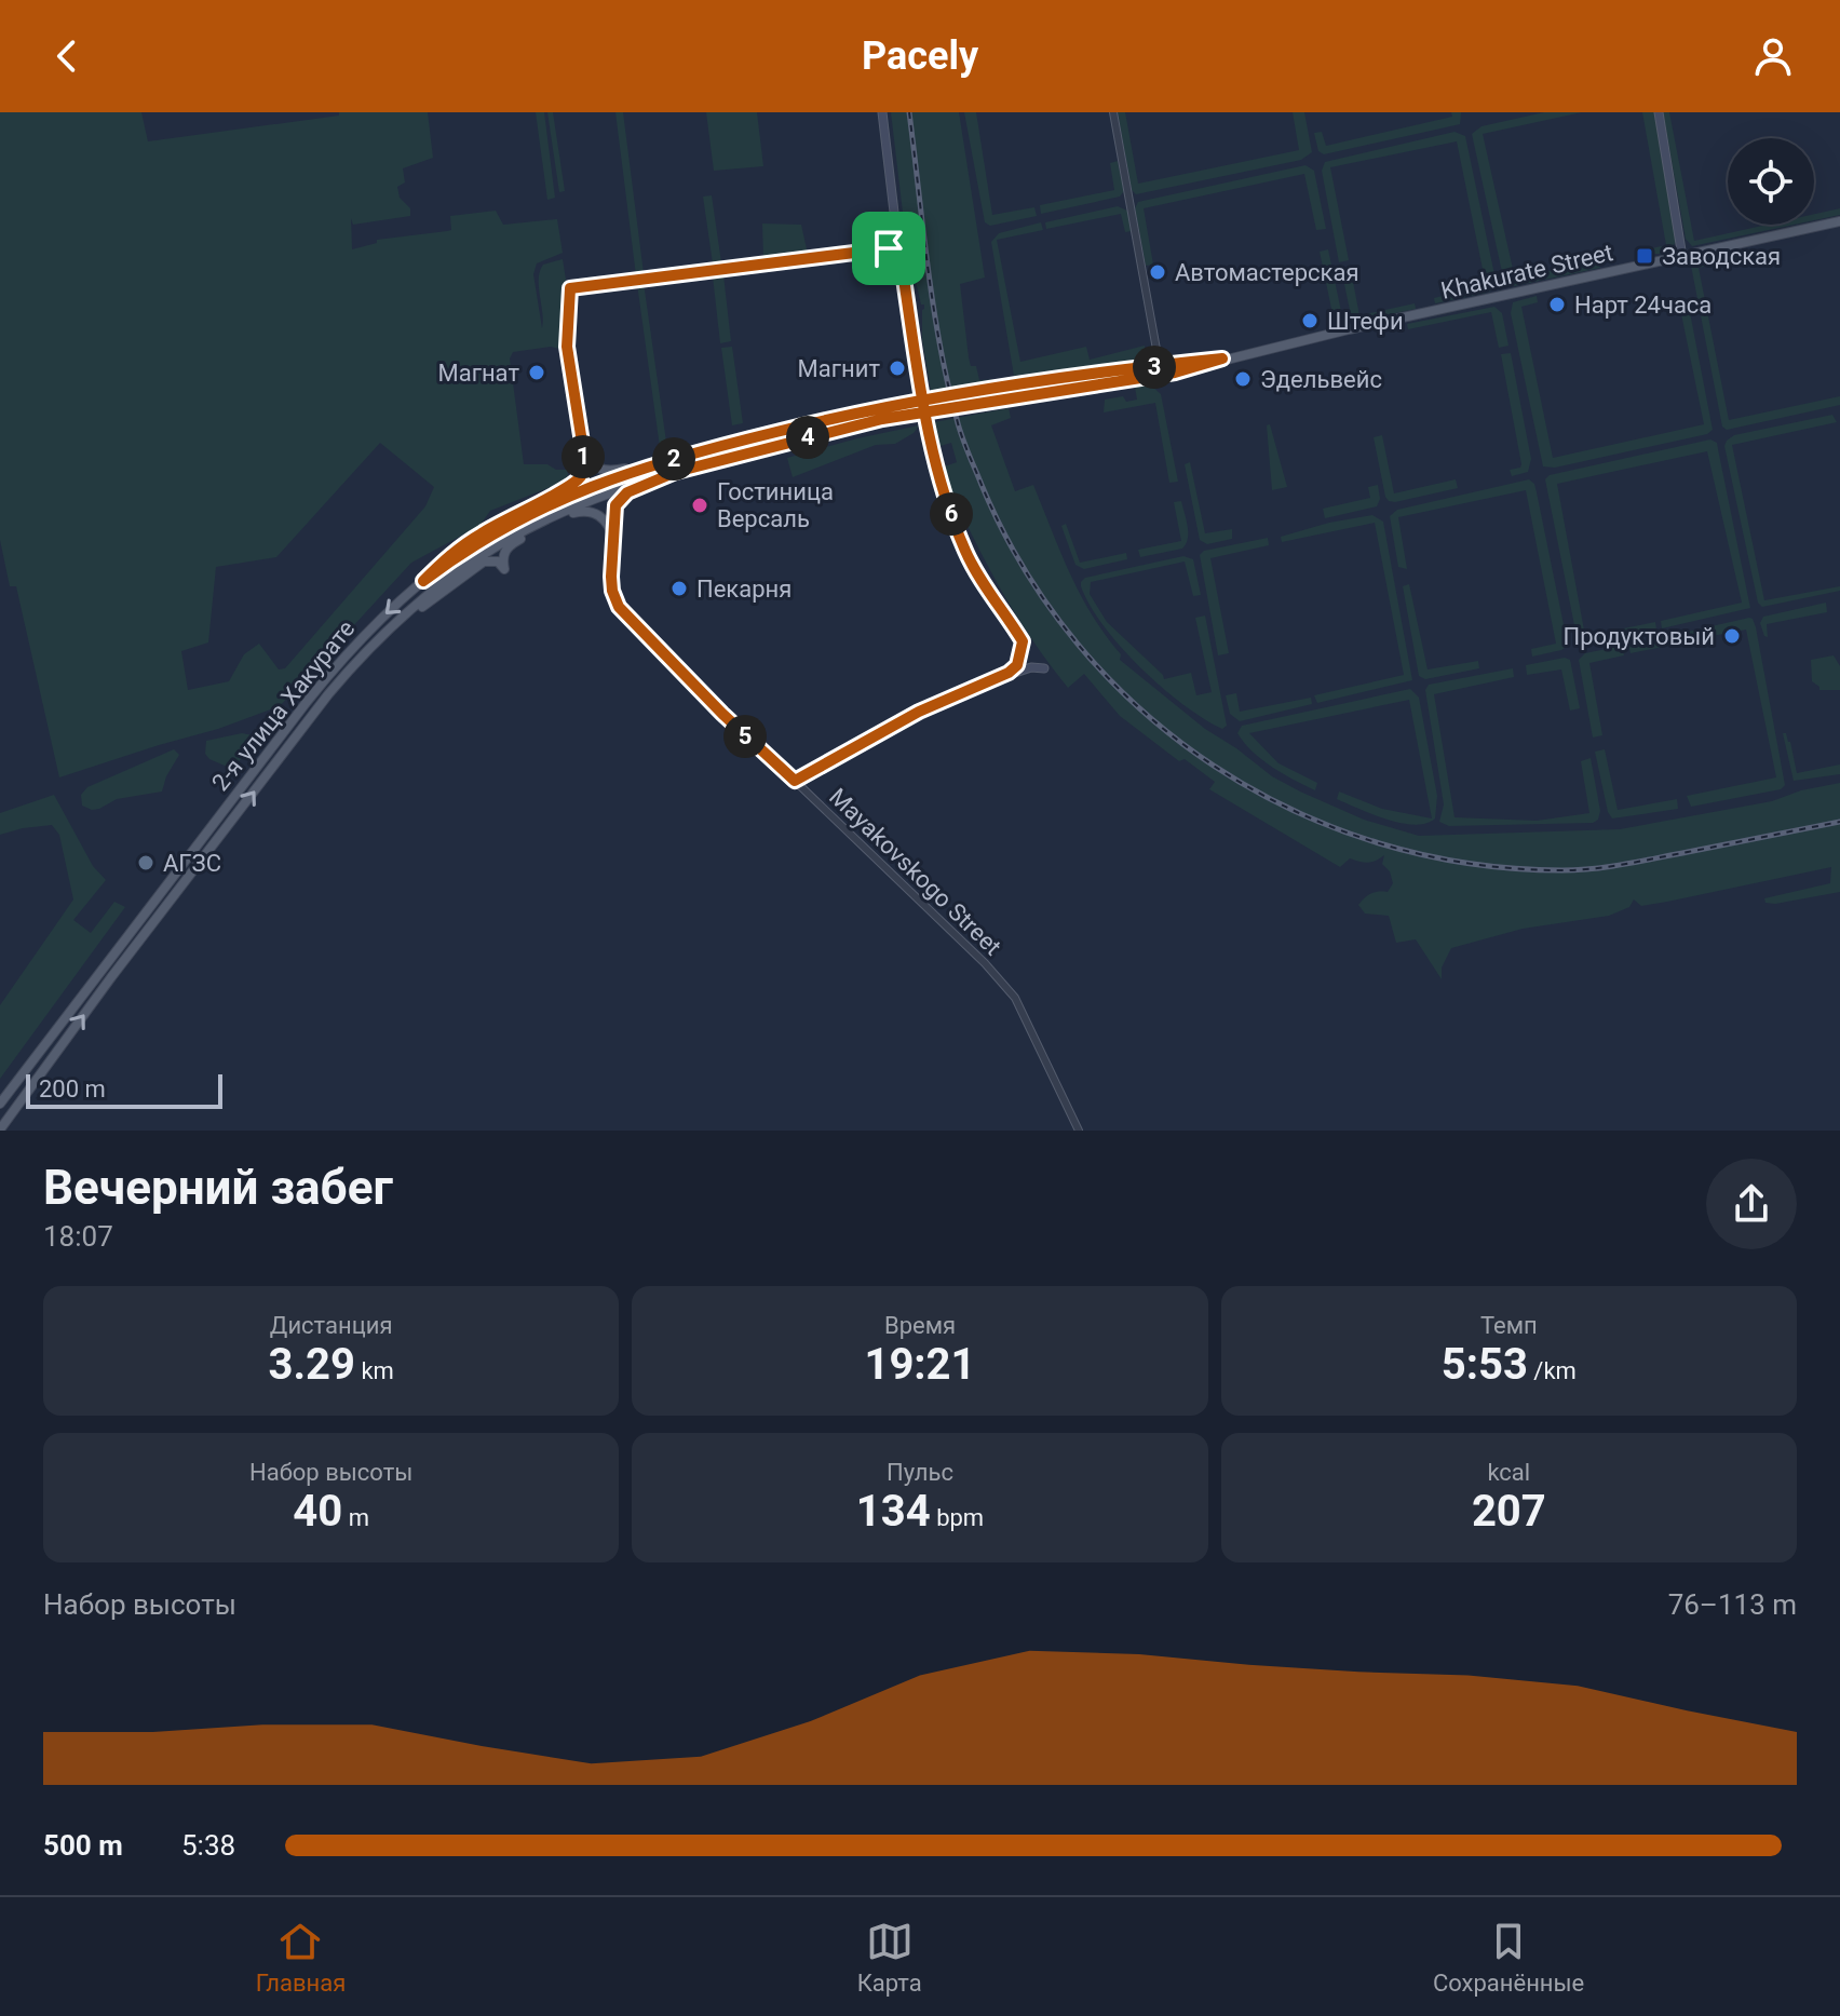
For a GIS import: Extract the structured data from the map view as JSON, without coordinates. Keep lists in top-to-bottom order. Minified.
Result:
{"streets":{"main road":["Khakurate Street","2-я улица Хакурате","Mayakovskogo Street"]},"crossings":[["Khakurate Street","2-я улица Хакурате"]],"places":{"transit":["Заводская"],"other":["Автомастерская","Нарт 24часа","Штефи","Магнит","Магнат","Эдельвейс","Гостиница Версаль","Пекарня","Продуктовый","АГЗС"]},"scale_bar":"200 m","page":{"header":"Pacely","pins":["3","4","1","2","6","5"],"scale":"200 m","heading":["Вечерний забег","18:07"],"stats":[["Дистанция","3.29 km"],["Время","19:21"],["Темп","5:53 /km"],["Набор высоты","40 m"],["Пульс","134 bpm"],["kcal","207"]],"chart":["Набор высоты","76–113 m"],"list":[{"name":"500 m","note":"5:38"}],"tabs":["Главная","Карта","Сохранённые"]}}
